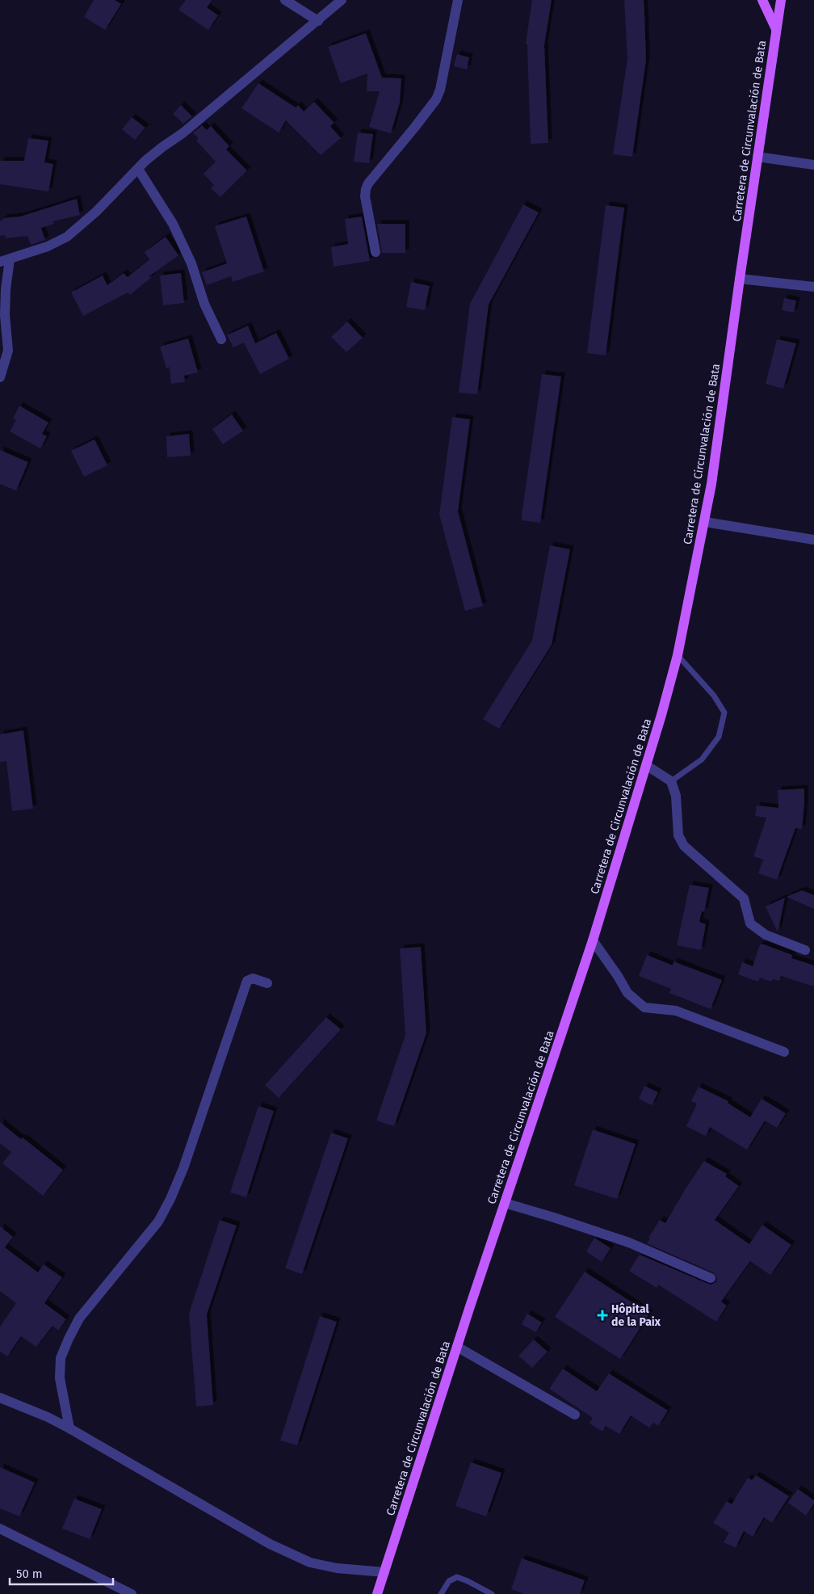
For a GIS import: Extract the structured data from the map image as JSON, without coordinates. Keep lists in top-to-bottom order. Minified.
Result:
{"streets":{"main road":["Carretera de Circunvalación de Bata"]},"places":{"health":["Hôpital de la Paix"]},"scale_bar":"50 m"}
